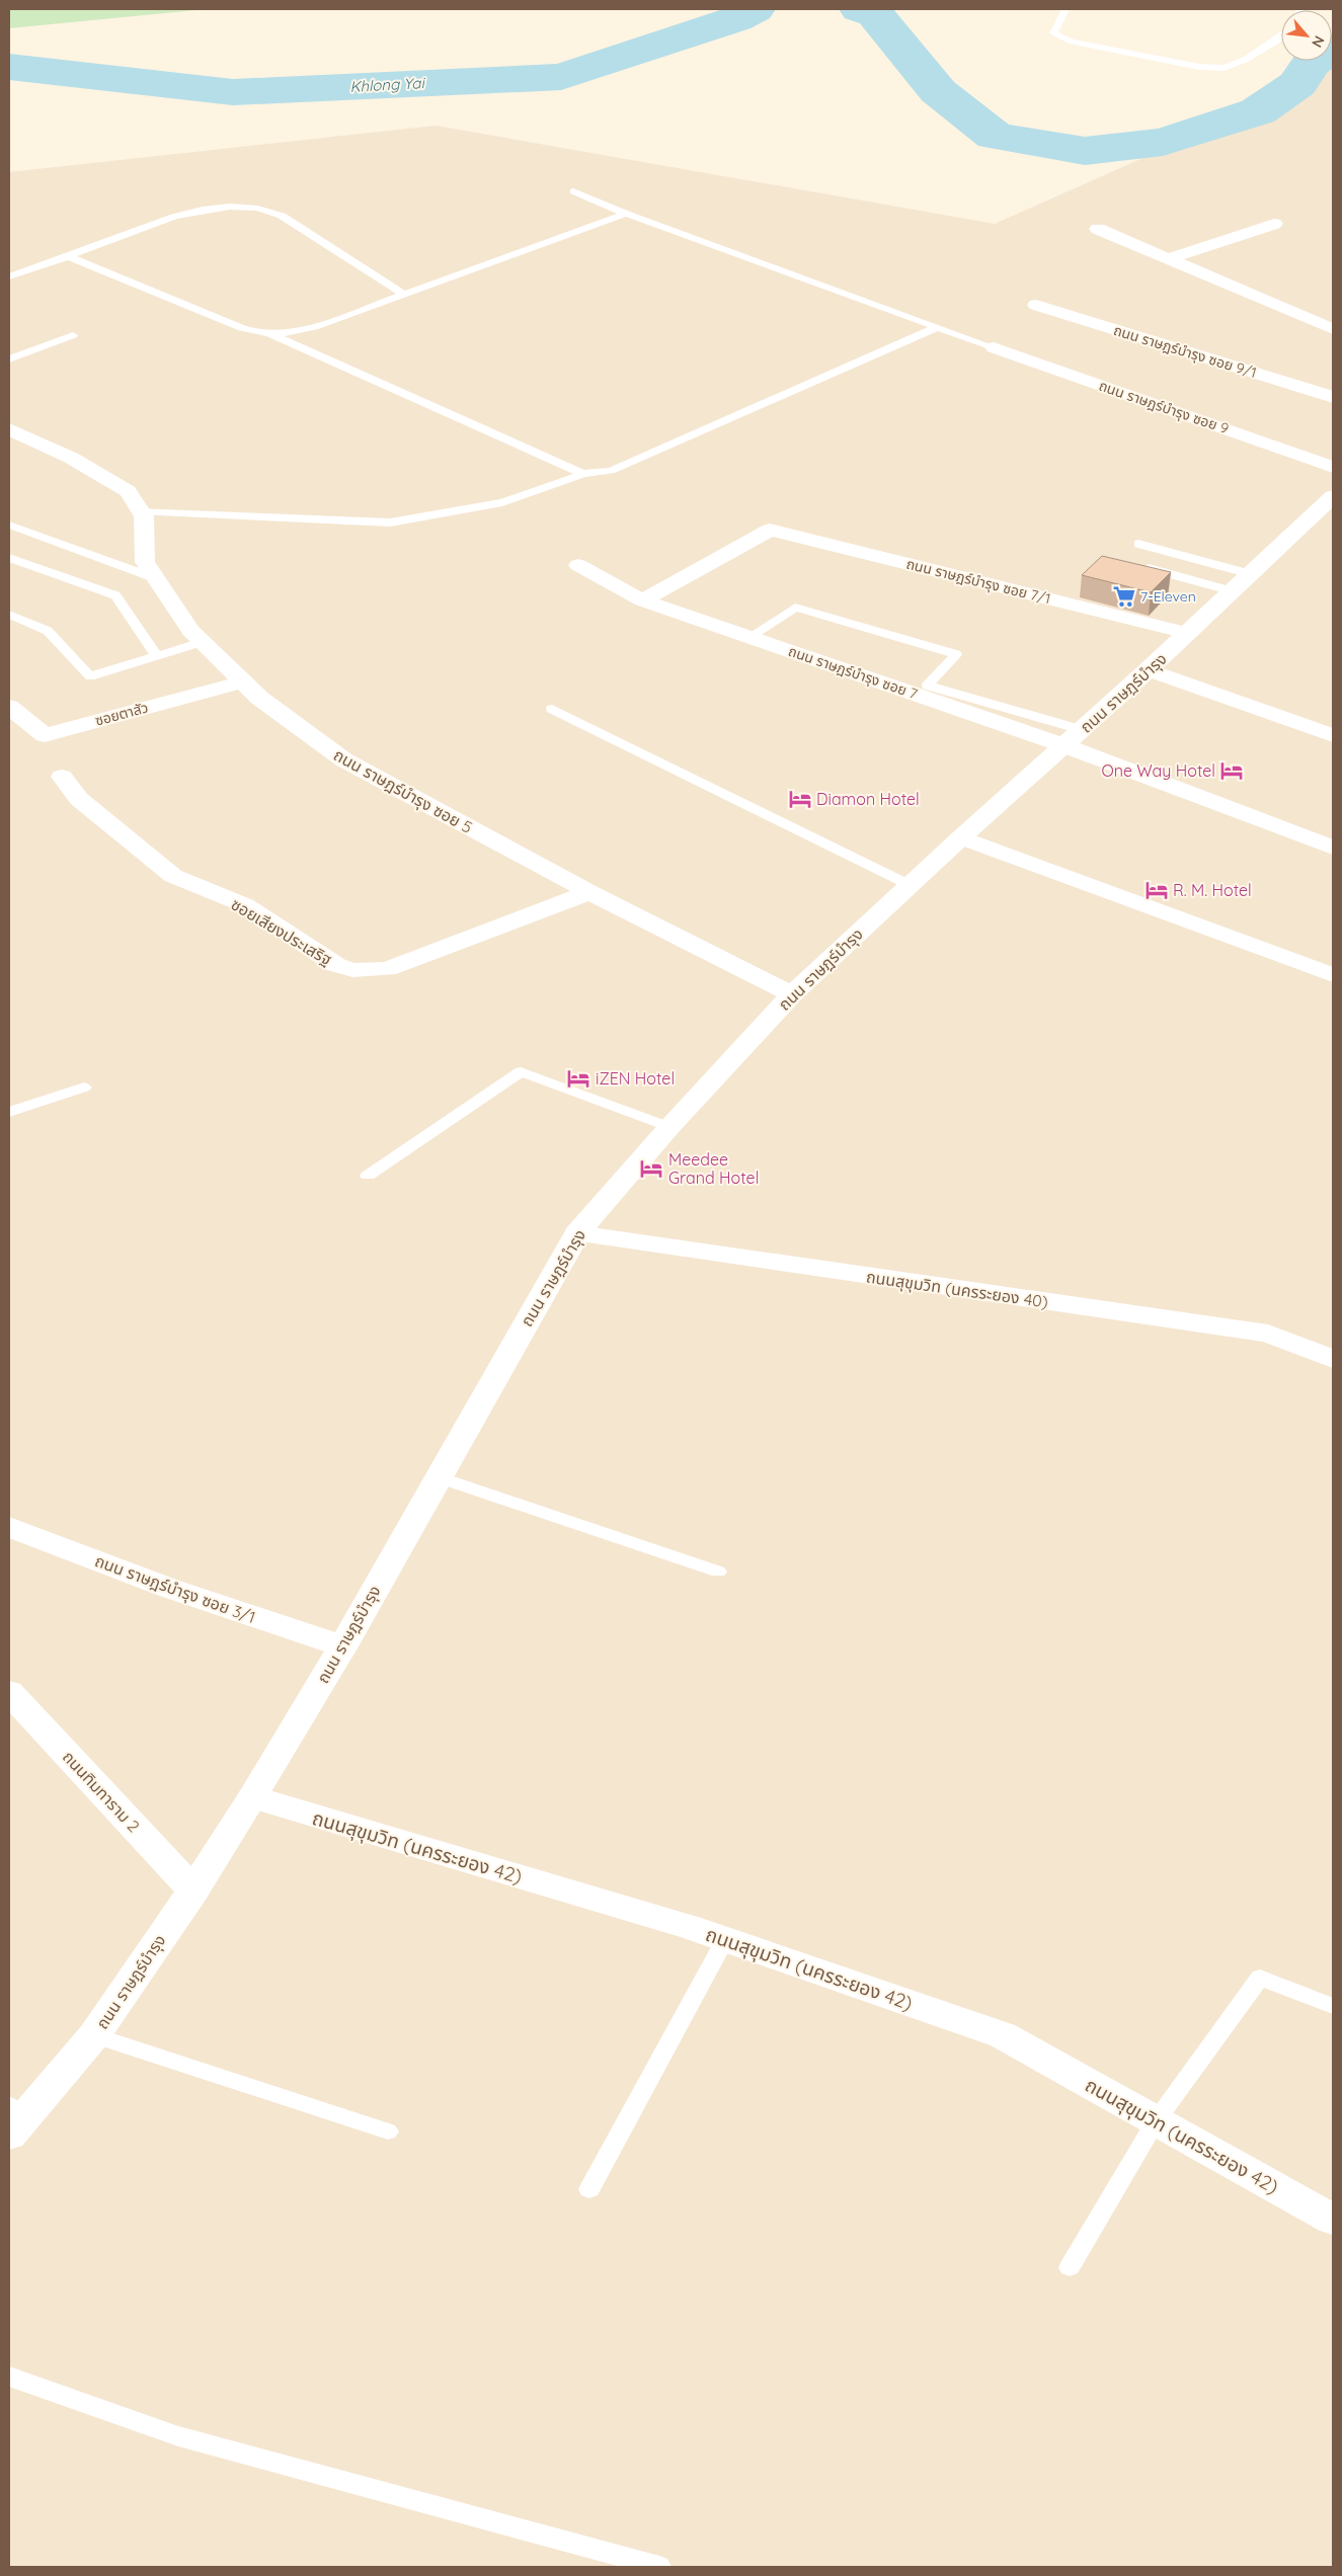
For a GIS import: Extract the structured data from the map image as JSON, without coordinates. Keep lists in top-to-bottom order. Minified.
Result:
{"streets":{"street":["ถนน ราษฎร์บำรุง ซอย 9/1","ถนน ราษฎร์บำรุง ซอย 9","ถนน ราษฎร์บำรุง ซอย 7/1","ถนน ราษฎร์บำรุง ซอย 7","ถนน ราษฎร์บำรุง","ซอยตาสัว","ถนน ราษฎร์บำรุง ซอย 5","ซอยเสียงประเสริฐ","ถนนสุขุมวิท (นครระยอง 40)","ถนน ราษฎร์บำรุง ซอย 3/1","ถนนทิมทาราม 2","ถนนสุขุมวิท (นครระยอง 42)"]},"crossings":[["ถนน ราษฎร์บำรุง ซอย 7/1","ถนน ราษฎร์บำรุง ซอย 7"],["ถนน ราษฎร์บำรุง ซอย 7/1","ถนน ราษฎร์บำรุง"],["ถนน ราษฎร์บำรุง ซอย 7","ถนน ราษฎร์บำรุง"],["ถนน ราษฎร์บำรุง","ถนน ราษฎร์บำรุง ซอย 5"],["ถนน ราษฎร์บำรุง","ถนนสุขุมวิท (นครระยอง 40)"],["ถนน ราษฎร์บำรุง","ถนน ราษฎร์บำรุง ซอย 3/1"],["ถนน ราษฎร์บำรุง","ถนนทิมทาราม 2"],["ถนน ราษฎร์บำรุง","ถนนสุขุมวิท (นครระยอง 42)"],["ซอยตาสัว","ถนน ราษฎร์บำรุง ซอย 5"],["ถนน ราษฎร์บำรุง ซอย 5","ซอยเสียงประเสริฐ"]],"water":["Khlong Yai"],"places":{"supermarket":["7-Eleven"],"hotel":["One Way Hotel","Diamon Hotel","R. M. Hotel","iZEN Hotel","Meedee Grand Hotel"]},"north":"bottom right"}
